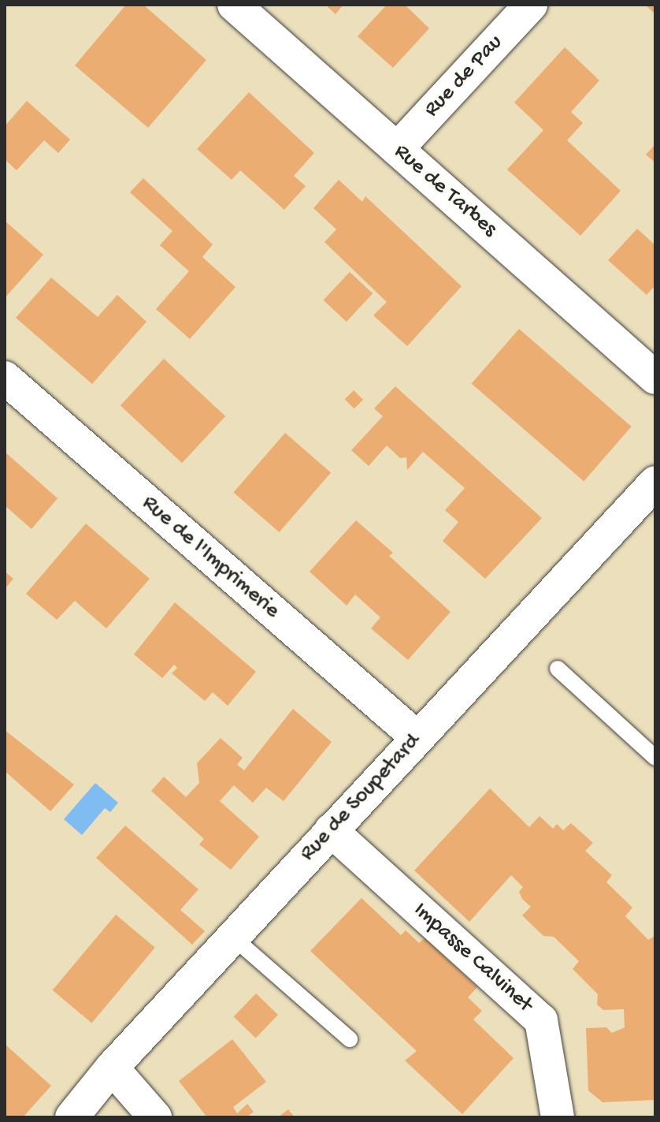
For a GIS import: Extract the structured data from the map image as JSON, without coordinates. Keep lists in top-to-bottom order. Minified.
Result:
{"streets":{"street":["Rue de Pau","Rue de Tarbes","Rue de l'Imprimerie","Rue de Soupetard","Impasse Calvinet"]},"crossings":[["Rue de Pau","Rue de Tarbes"],["Rue de l'Imprimerie","Rue de Soupetard"],["Rue de Soupetard","Impasse Calvinet"]]}
